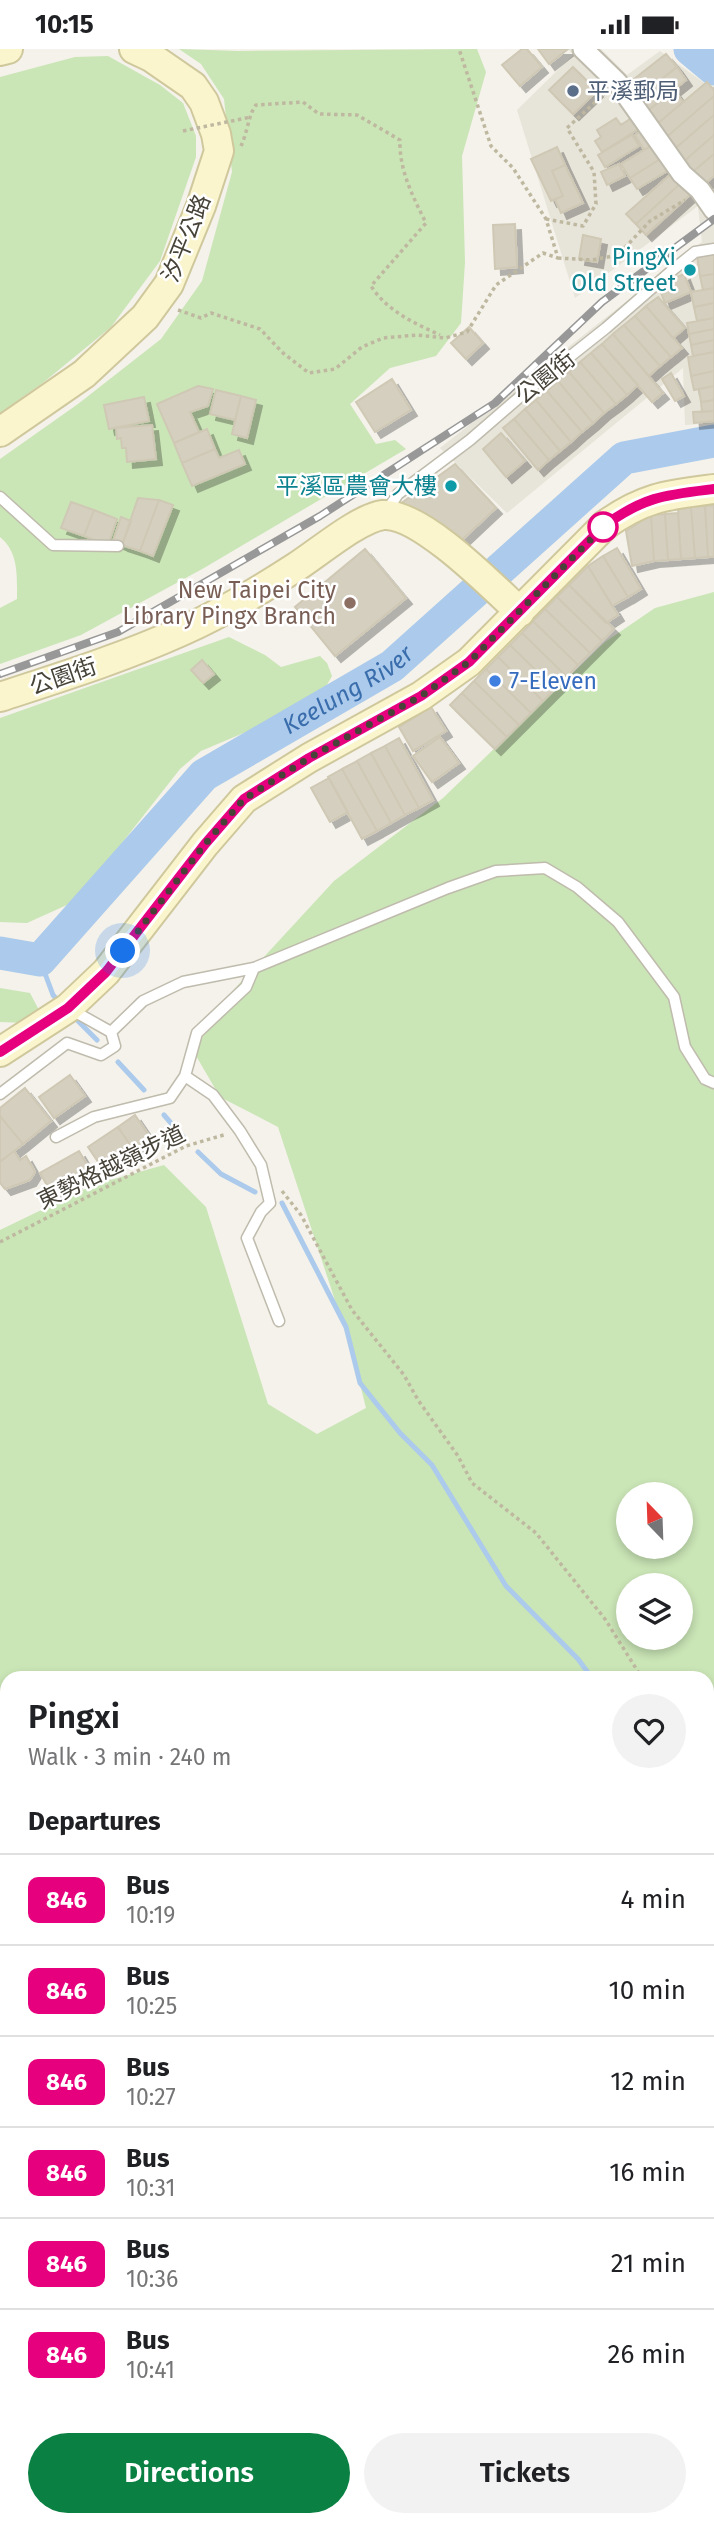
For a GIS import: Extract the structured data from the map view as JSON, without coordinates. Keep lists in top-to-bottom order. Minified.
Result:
{"streets":{"street":["汐平公路","公園街"],"path":["東勢格越嶺步道"]},"water":["Keelung River"],"places":["平溪郵局","PingXi Old Street","平溪區農會大樓","New Taipei City Library Pingx Branch","7-Eleven"],"lines":["bus line 846"],"north":"top left","page":{"status":"10:15","heading":[["Pingxi","Walk · 3 min · 240 m"],"Departures"],"list":[{"mark":"846","name":"Bus","note":"10:19","value":"4 min"},{"mark":"846","name":"Bus","note":"10:25","value":"10 min"},{"mark":"846","name":"Bus","note":"10:27","value":"12 min"},{"mark":"846","name":"Bus","note":"10:31","value":"16 min"},{"mark":"846","name":"Bus","note":"10:36","value":"21 min"},{"mark":"846","name":"Bus","note":"10:41","value":"26 min"}],"buttons":["Directions","Tickets"]}}
